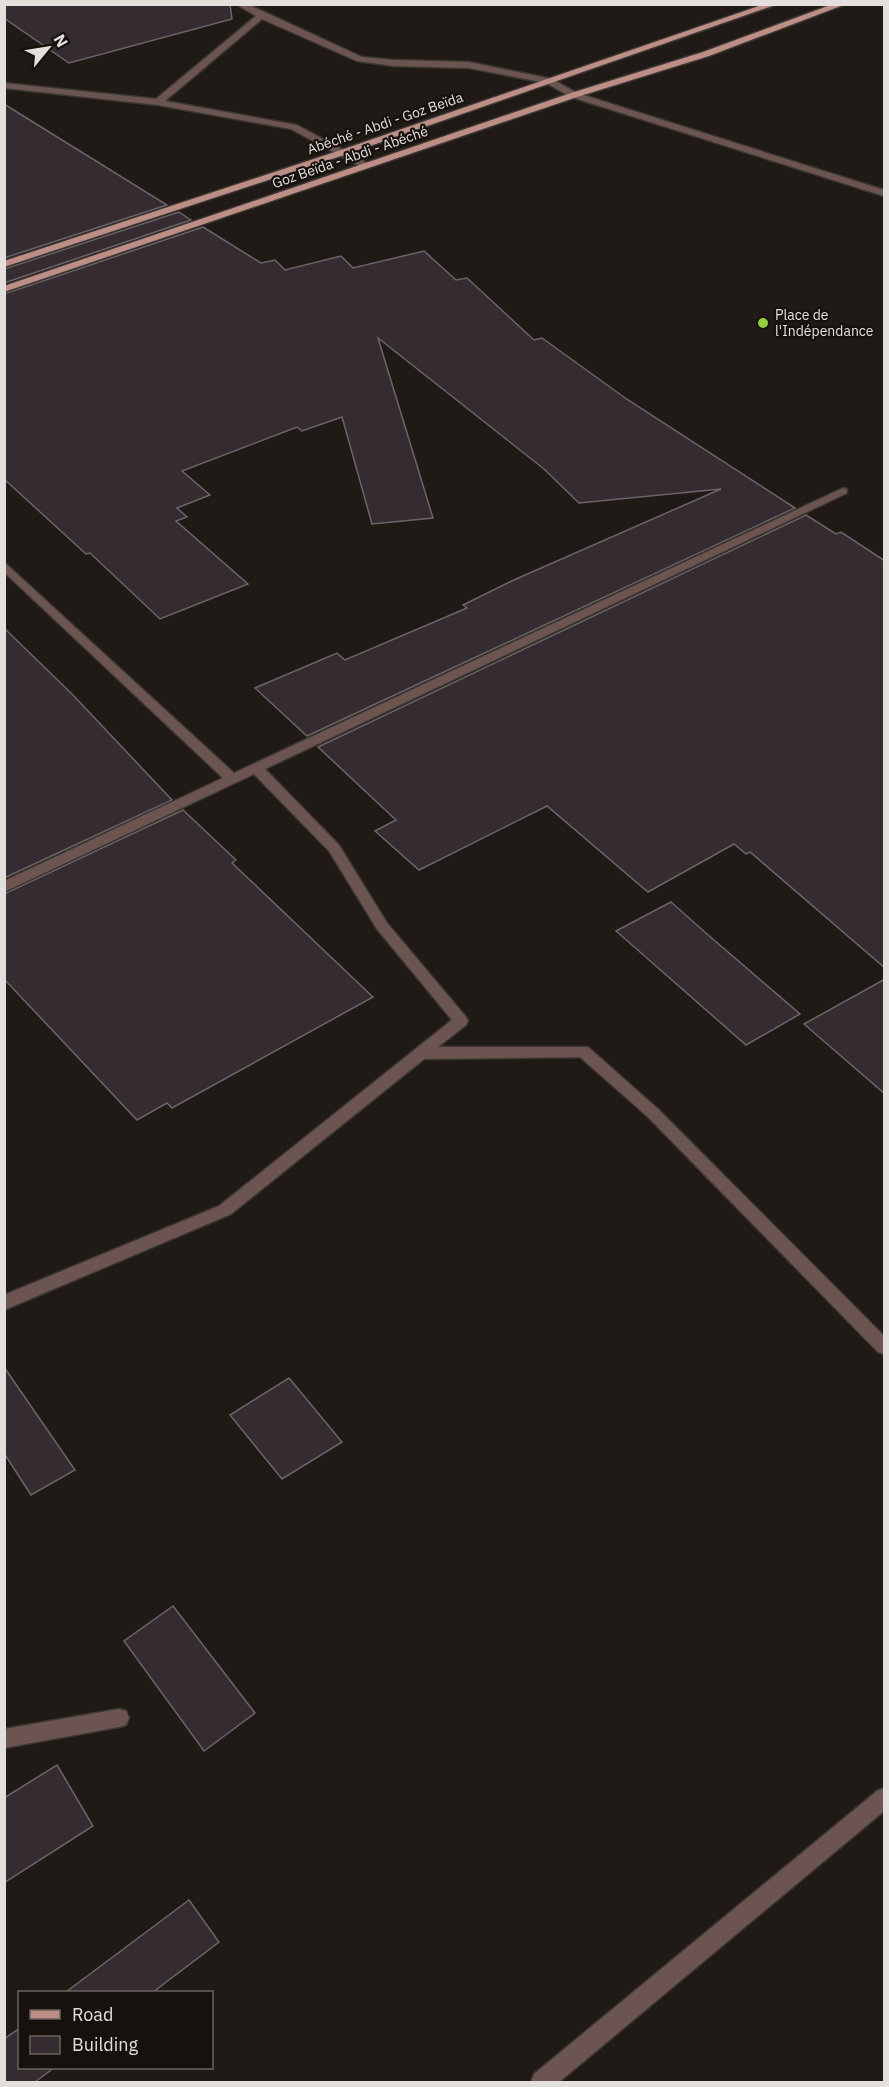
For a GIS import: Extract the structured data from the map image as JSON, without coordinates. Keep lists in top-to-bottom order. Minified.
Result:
{"streets":{"main road":["Abéché - Abdi - Goz Beïda","Goz Beïda - Abdi - Abéché"]},"places":["Place de l'Indépendance"],"legend":["Road","Building"],"north":"top right"}
